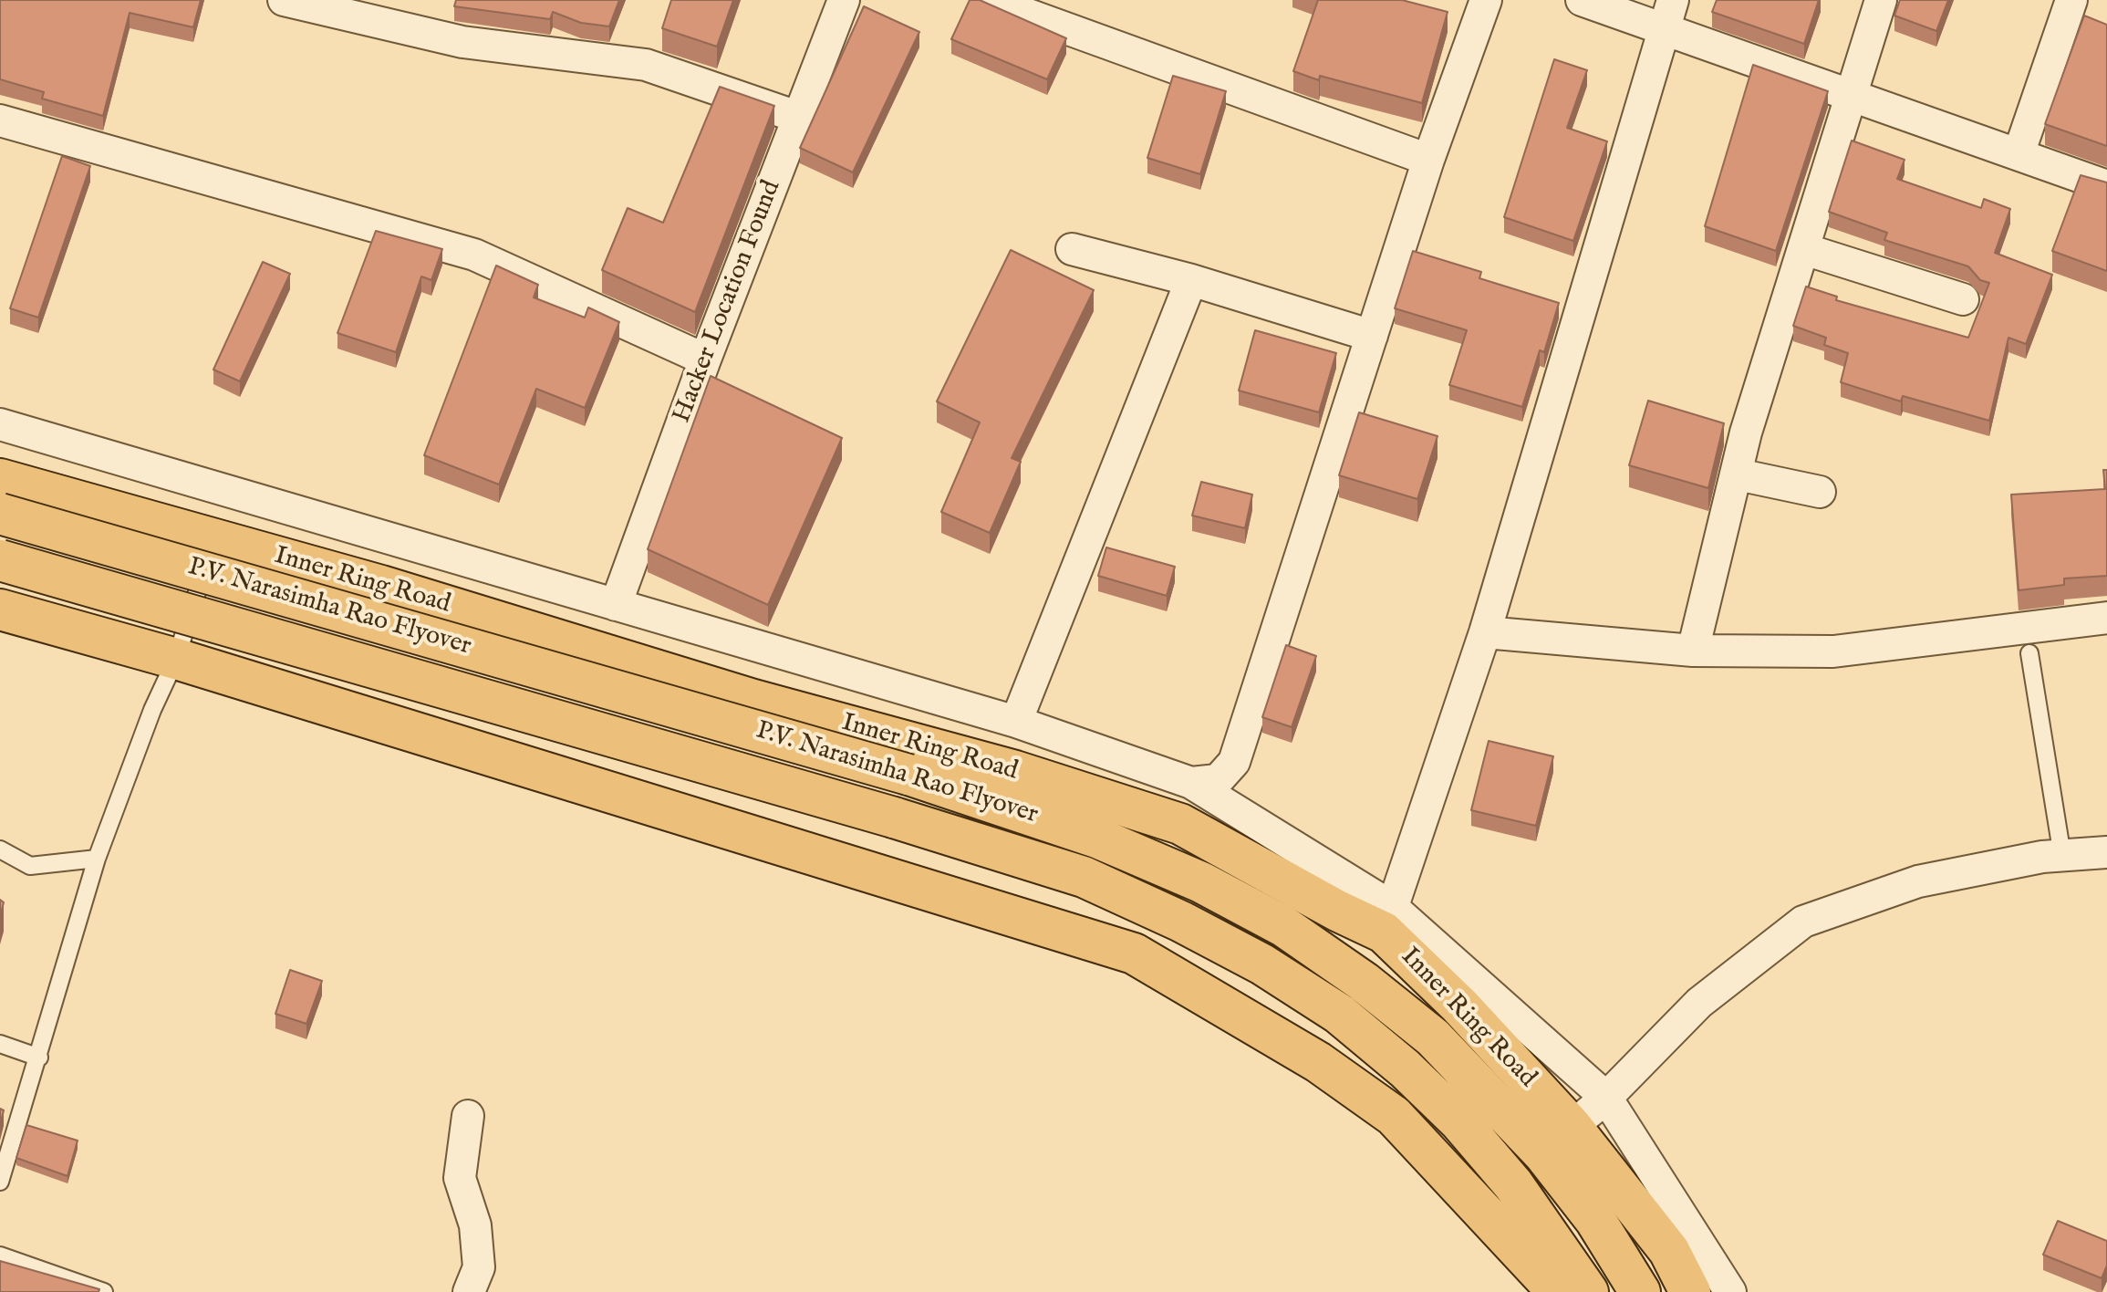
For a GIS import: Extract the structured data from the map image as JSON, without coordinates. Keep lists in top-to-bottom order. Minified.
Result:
{"streets":{"main road":["Inner Ring Road","P.V. Narasimha Rao Flyover"],"street":["Hacker Location Found"]}}
